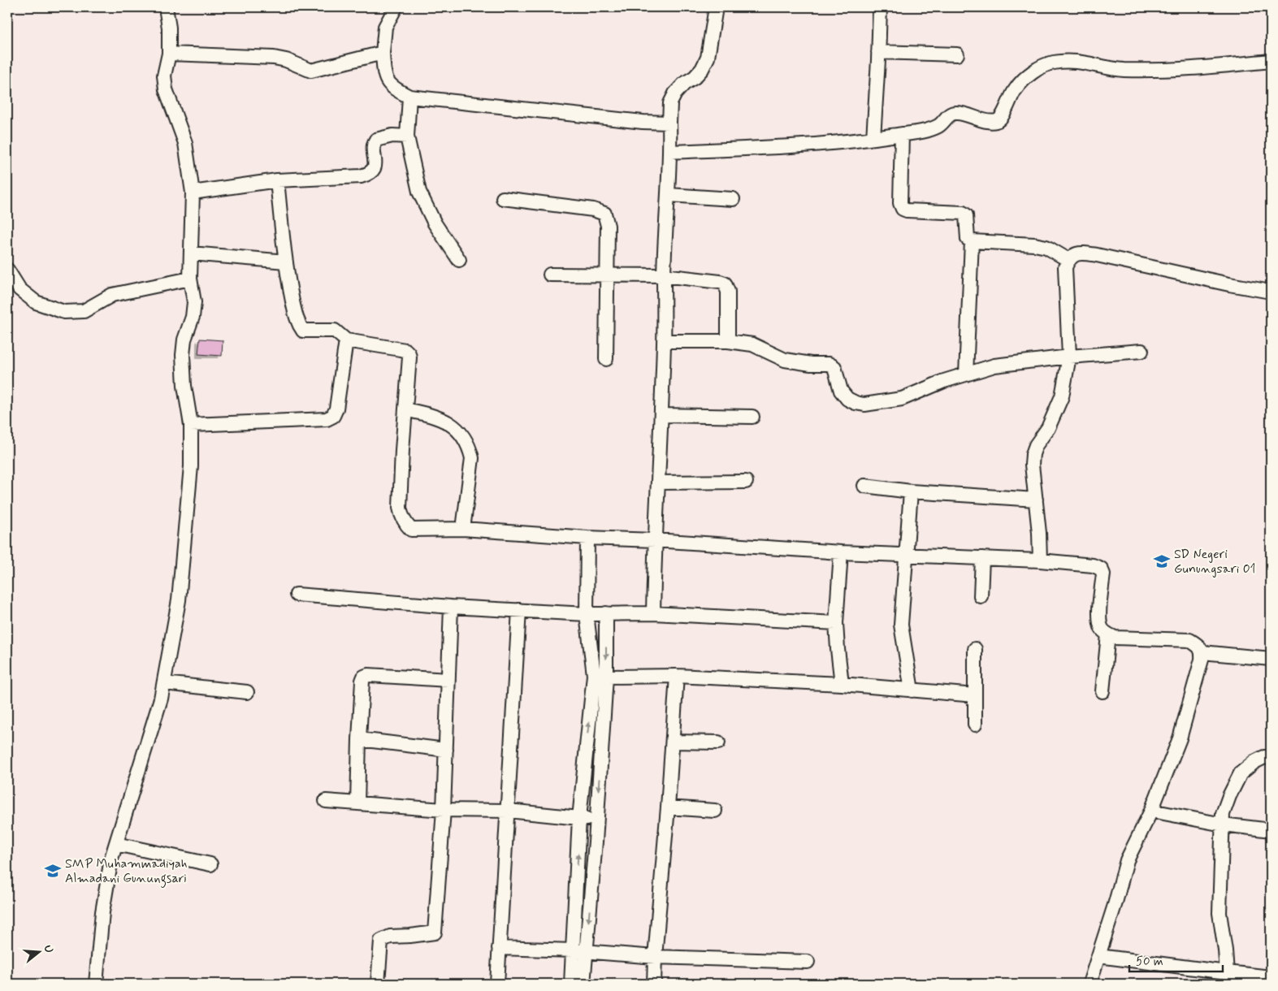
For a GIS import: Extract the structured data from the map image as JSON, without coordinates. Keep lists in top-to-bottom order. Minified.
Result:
{"places":{"school or university":["SD Negeri Gunungsari 01","SMP Muhammadiyah Almadani Gunungsari"]},"scale_bar":"50 m","north":"right"}
